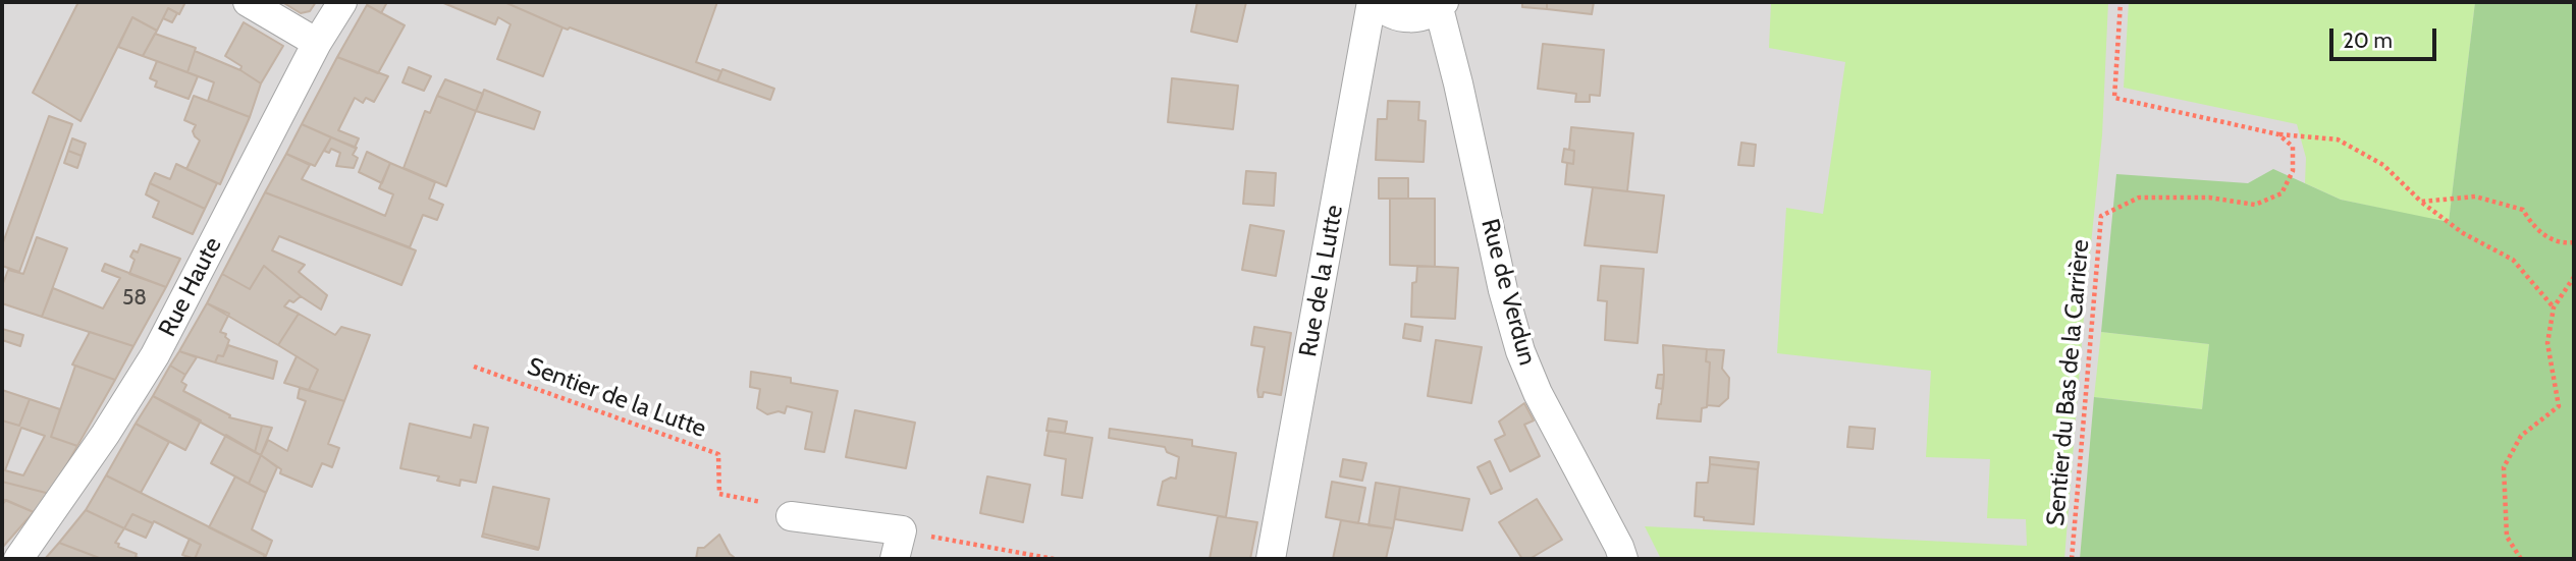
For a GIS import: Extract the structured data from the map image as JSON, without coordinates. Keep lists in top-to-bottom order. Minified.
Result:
{"streets":{"street":["Rue de la Lutte","Rue Haute","Rue de Verdun"],"path":["Sentier du Bas de la Carrière","Sentier de la Lutte"]},"crossings":[["Rue de la Lutte","Rue de Verdun"]],"house_numbers":["58"],"scale_bar":"20 m"}
